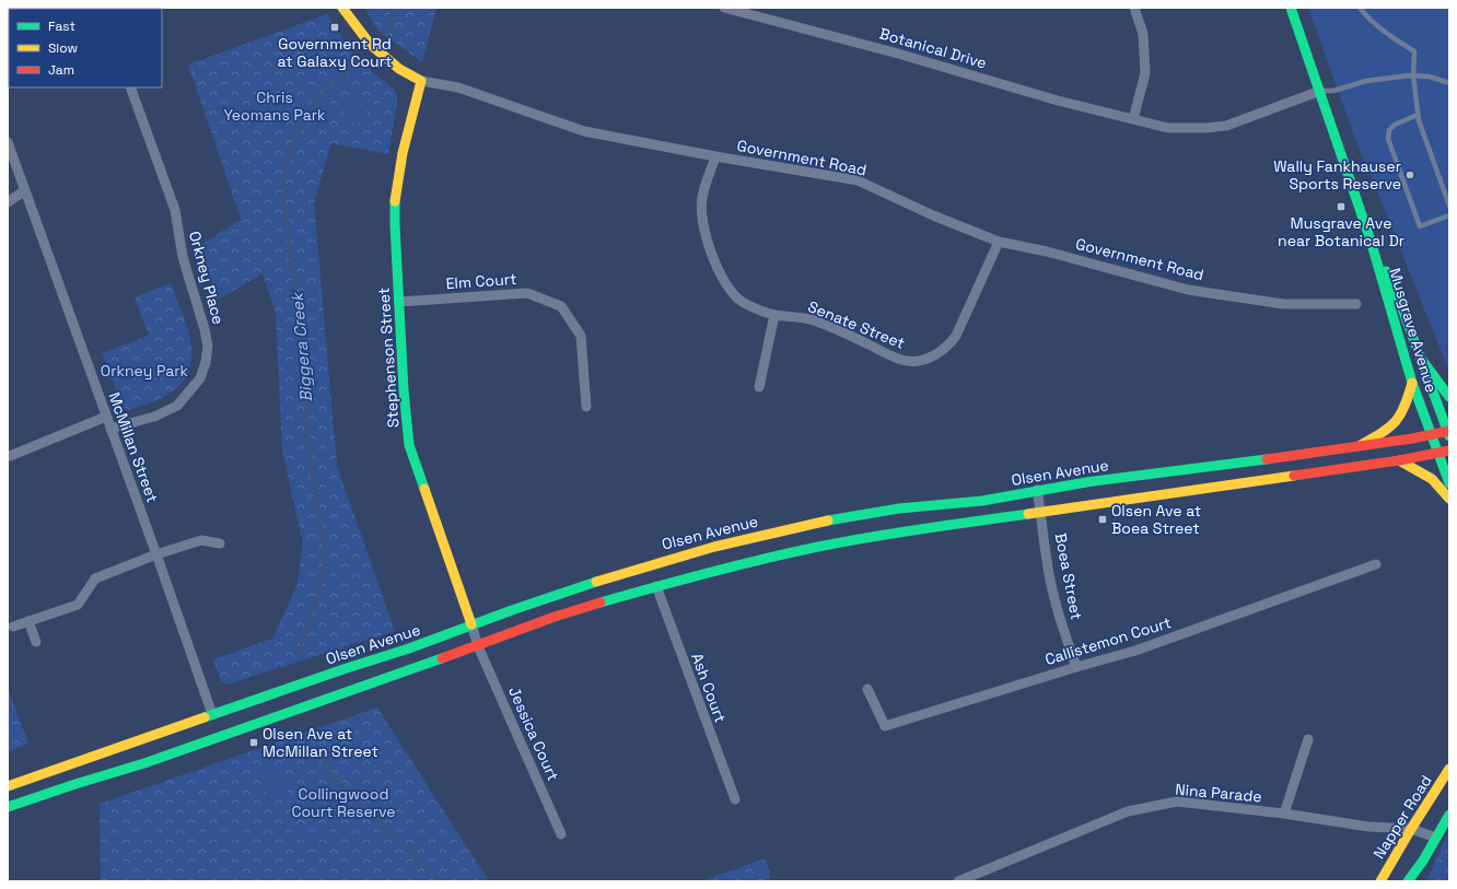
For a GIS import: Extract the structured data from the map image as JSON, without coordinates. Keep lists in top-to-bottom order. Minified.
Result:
{"streets":{"main road":["Government Road","Musgrave Avenue","Stephenson Street","Olsen Avenue","Napper Road"],"street":["Botanical Drive","Orkney Place","Elm Court","Senate Street","McMillan Street","Boea Street","Callistemon Court","Ash Court","Jessica Court","Nina Parade"]},"crossings":[["Botanical Drive","Musgrave Avenue"],["Government Road","Senate Street"],["Government Road","Stephenson Street"],["Orkney Place","McMillan Street"],["Elm Court","Stephenson Street"],["Musgrave Avenue","Olsen Avenue"],["Stephenson Street","Olsen Avenue"],["Stephenson Street","Jessica Court"],["McMillan Street","Olsen Avenue"],["Olsen Avenue","Boea Street"],["Olsen Avenue","Jessica Court"],["Boea Street","Callistemon Court"],["Nina Parade","Napper Road"]],"water":["Biggera Creek"],"parks":["Chris Yeomans Park","Orkney Park","Collingwood Court Reserve"],"places":{"transit":["Government Rd at Galaxy Court","Musgrave Ave near Botanical Dr","Olsen Ave at Boea Street","Olsen Ave at McMillan Street"],"other":["Wally Fankhauser Sports Reserve"]},"legend":["Fast","Slow","Jam"]}
